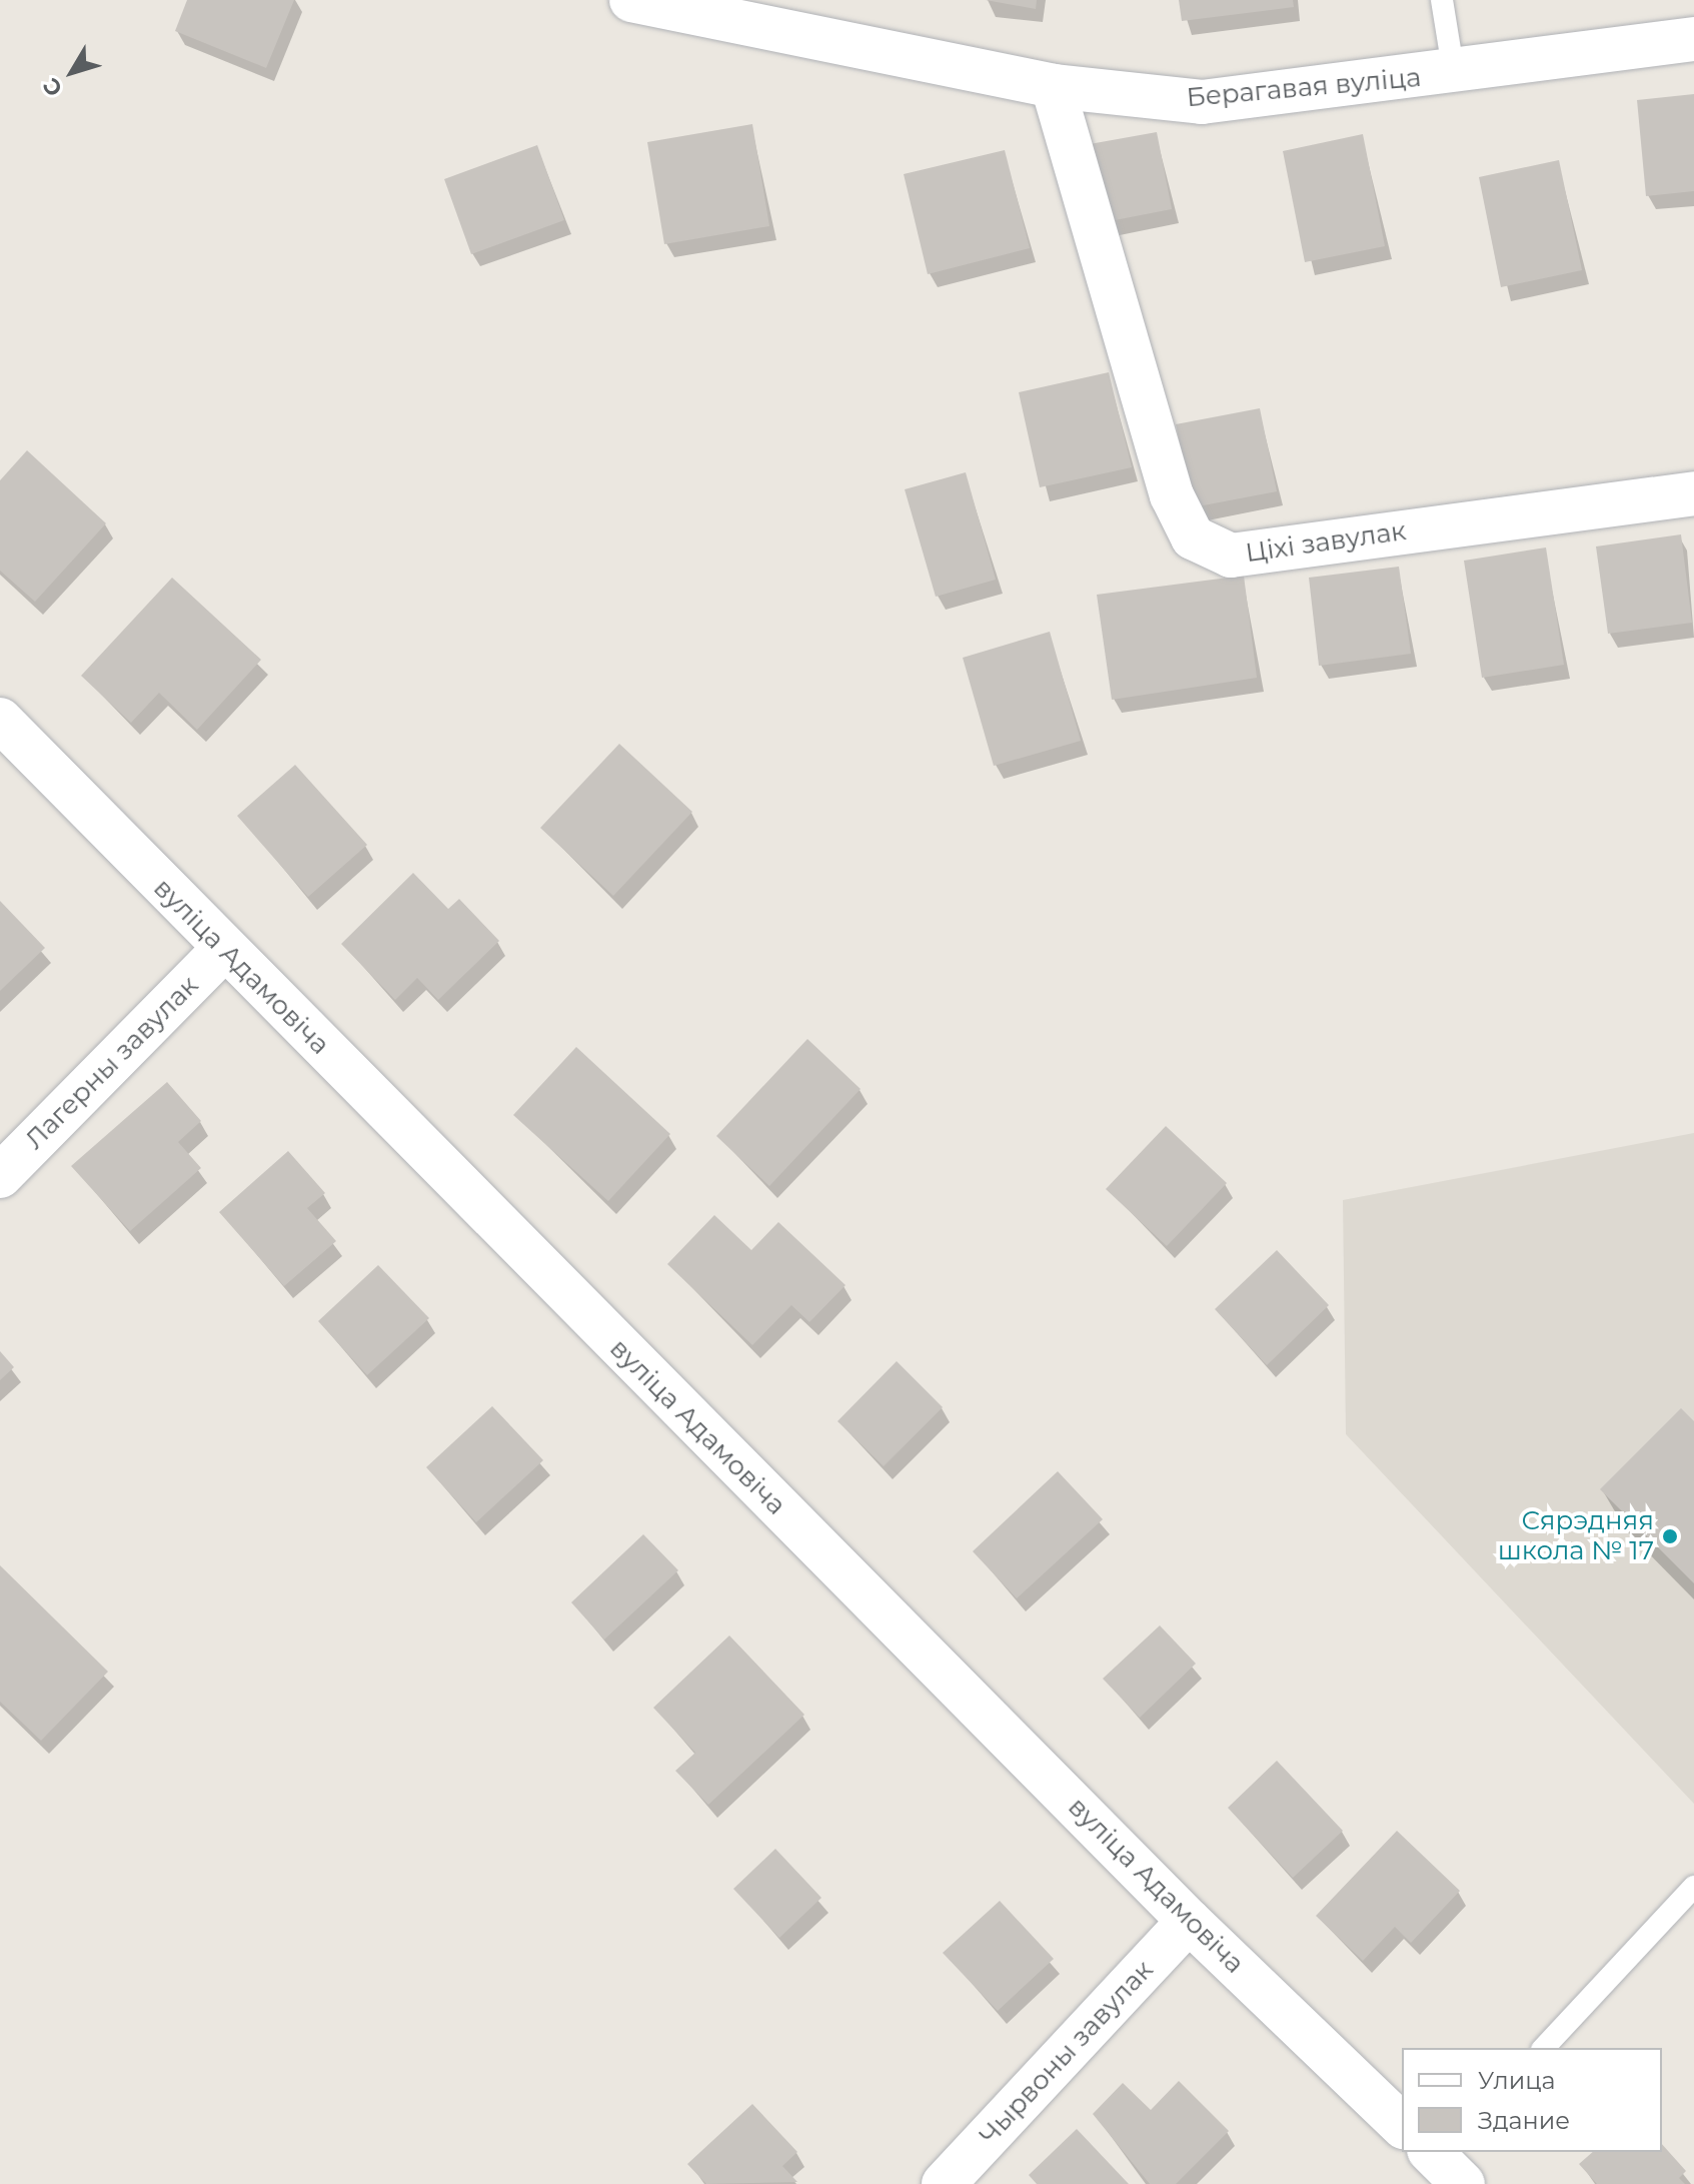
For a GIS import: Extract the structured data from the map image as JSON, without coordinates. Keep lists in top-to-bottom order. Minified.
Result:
{"streets":{"street":["Берагавая вуліца","Ціхі завулак","вуліца Адамовіча","Лагерны завулак","Чырвоны завулак"]},"crossings":[["Берагавая вуліца","Ціхі завулак"],["вуліца Адамовіча","Лагерны завулак"],["вуліца Адамовіча","Чырвоны завулак"]],"places":["Сярэдняя школа № 17"],"legend":["Улица","Здание"],"north":"bottom left"}
